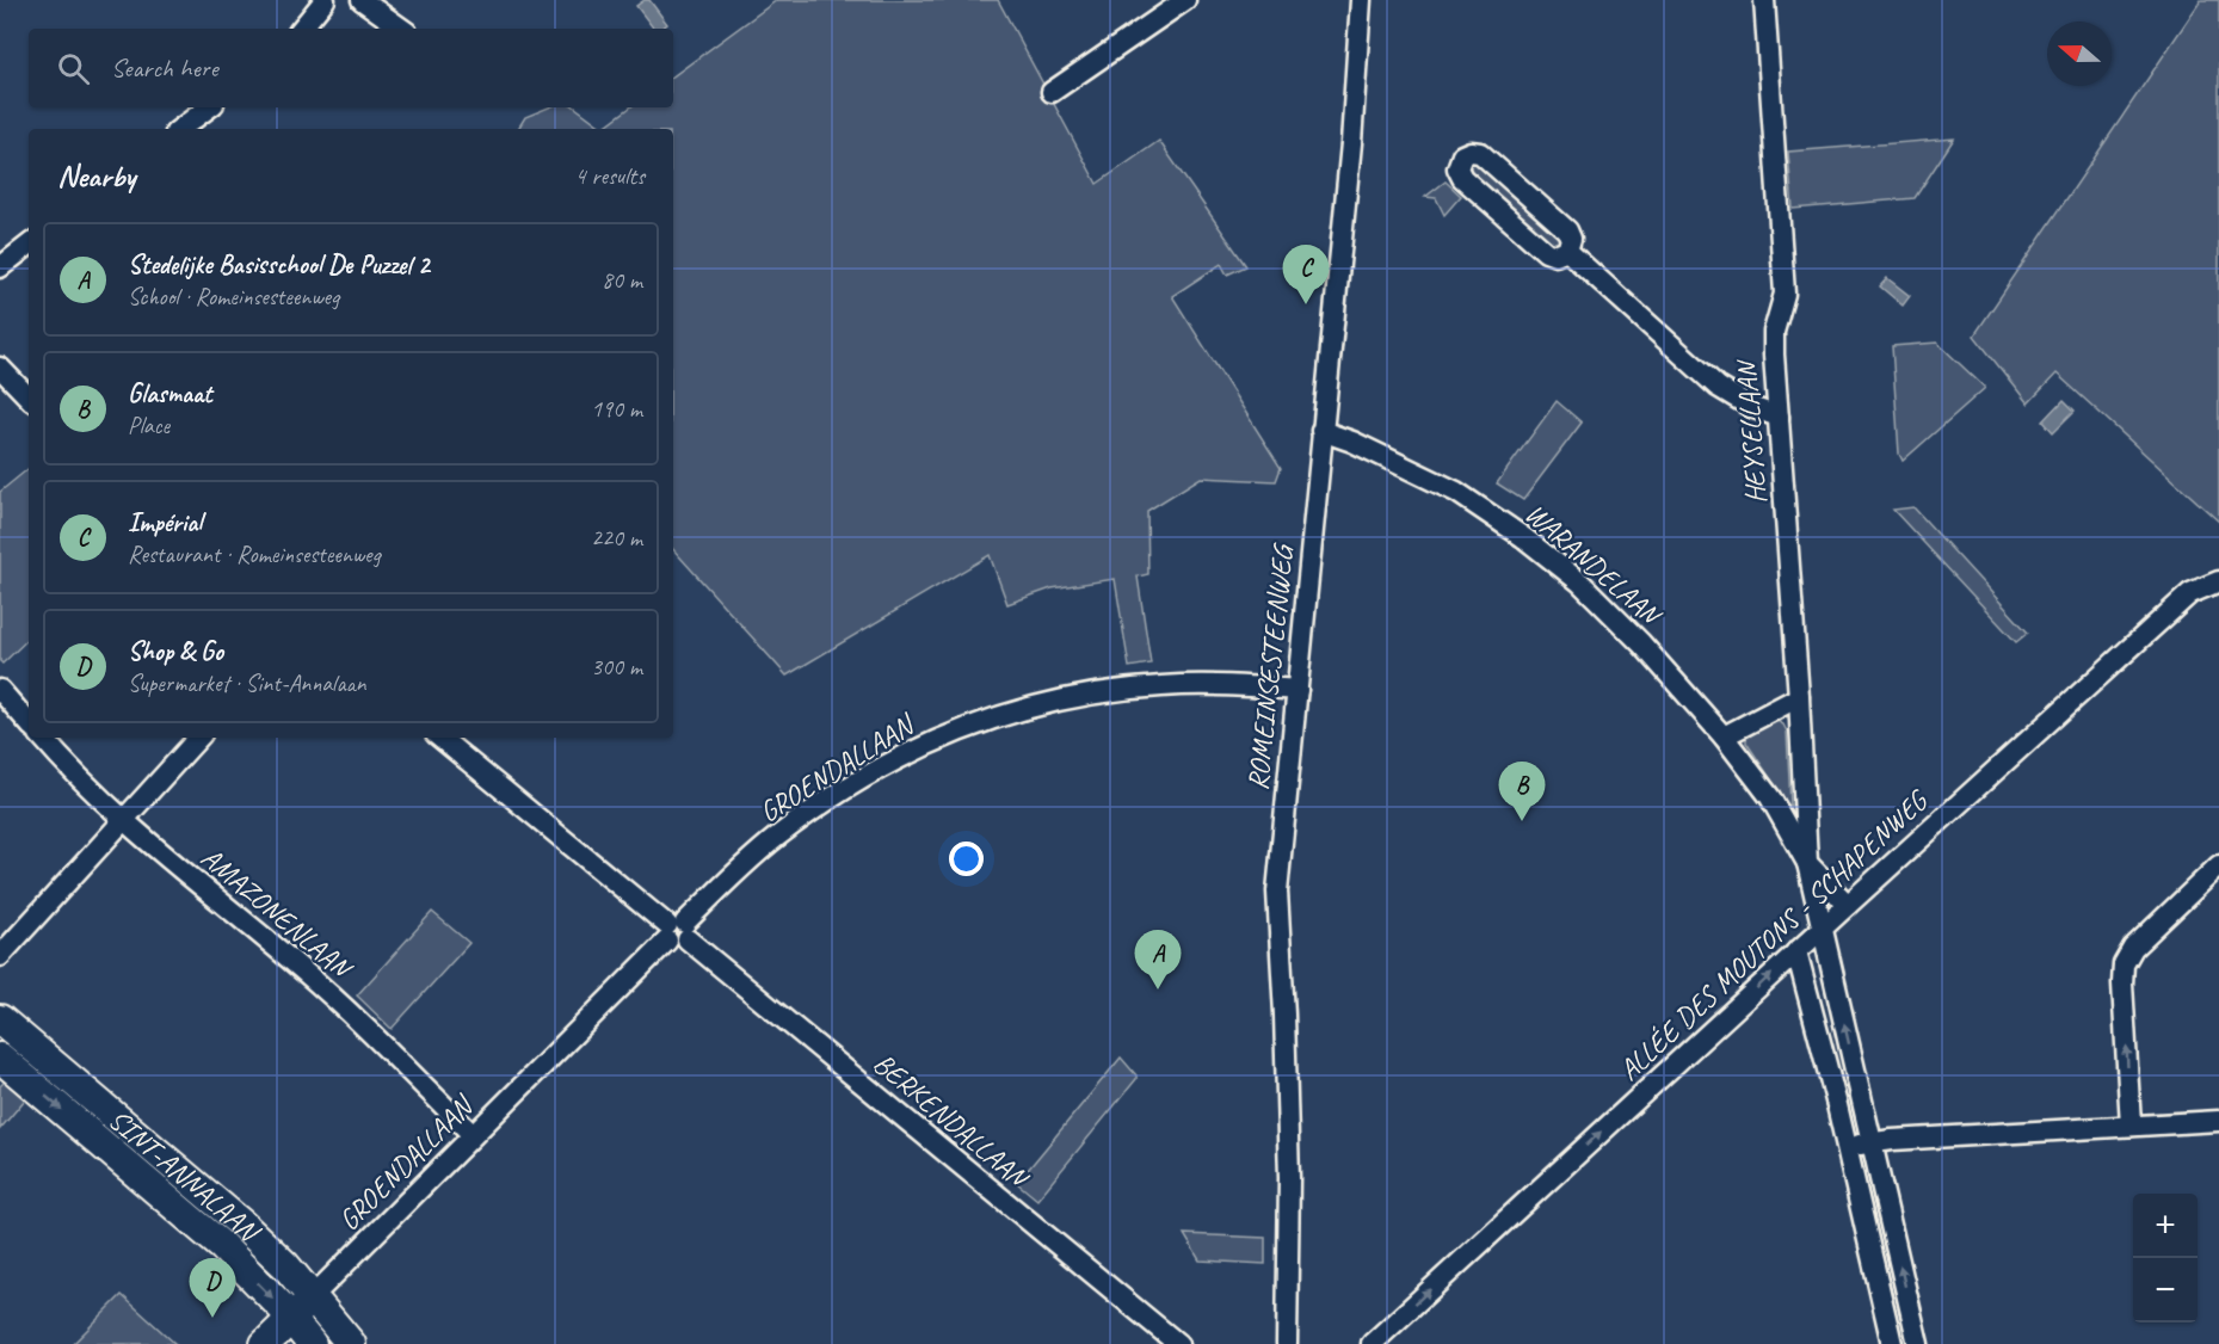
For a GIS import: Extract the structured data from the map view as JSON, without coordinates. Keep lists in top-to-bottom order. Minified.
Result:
{"streets":{"main road":["SINT-ANNALAAN"],"street":["HEYSELLAAN","WARANDELAAN","ROMEINSESTEENWEG","GROENDALLAAN","AMAZONENLAAN","ALLÉE DES MOUTONS - SCHAPENWEG","BERKENDALLAAN"]},"crossings":[["HEYSELLAAN","WARANDELAAN"],["WARANDELAAN","ROMEINSESTEENWEG"],["WARANDELAAN","ALLÉE DES MOUTONS - SCHAPENWEG"],["ROMEINSESTEENWEG","GROENDALLAAN"],["GROENDALLAAN","AMAZONENLAAN"],["GROENDALLAAN","BERKENDALLAAN"],["GROENDALLAAN","SINT-ANNALAAN"]],"one_way":["ALLÉE DES MOUTONS - SCHAPENWEG"],"north":"left","page":{"search":"Search here","heading":["Nearby","4 results"],"list":[{"mark":"A","name":"Stedelijke Basisschool De Puzzel 2","note":"School · Romeinsesteenweg","value":"80 m"},{"mark":"B","name":"Glasmaat","note":"Place","value":"190 m"},{"mark":"C","name":"Impérial","note":"Restaurant · Romeinsesteenweg","value":"220 m"},{"mark":"D","name":"Shop & Go","note":"Supermarket · Sint-Annalaan","value":"300 m"}],"pins":["C","B","A","D"],"map_buttons":["+","−"]}}
